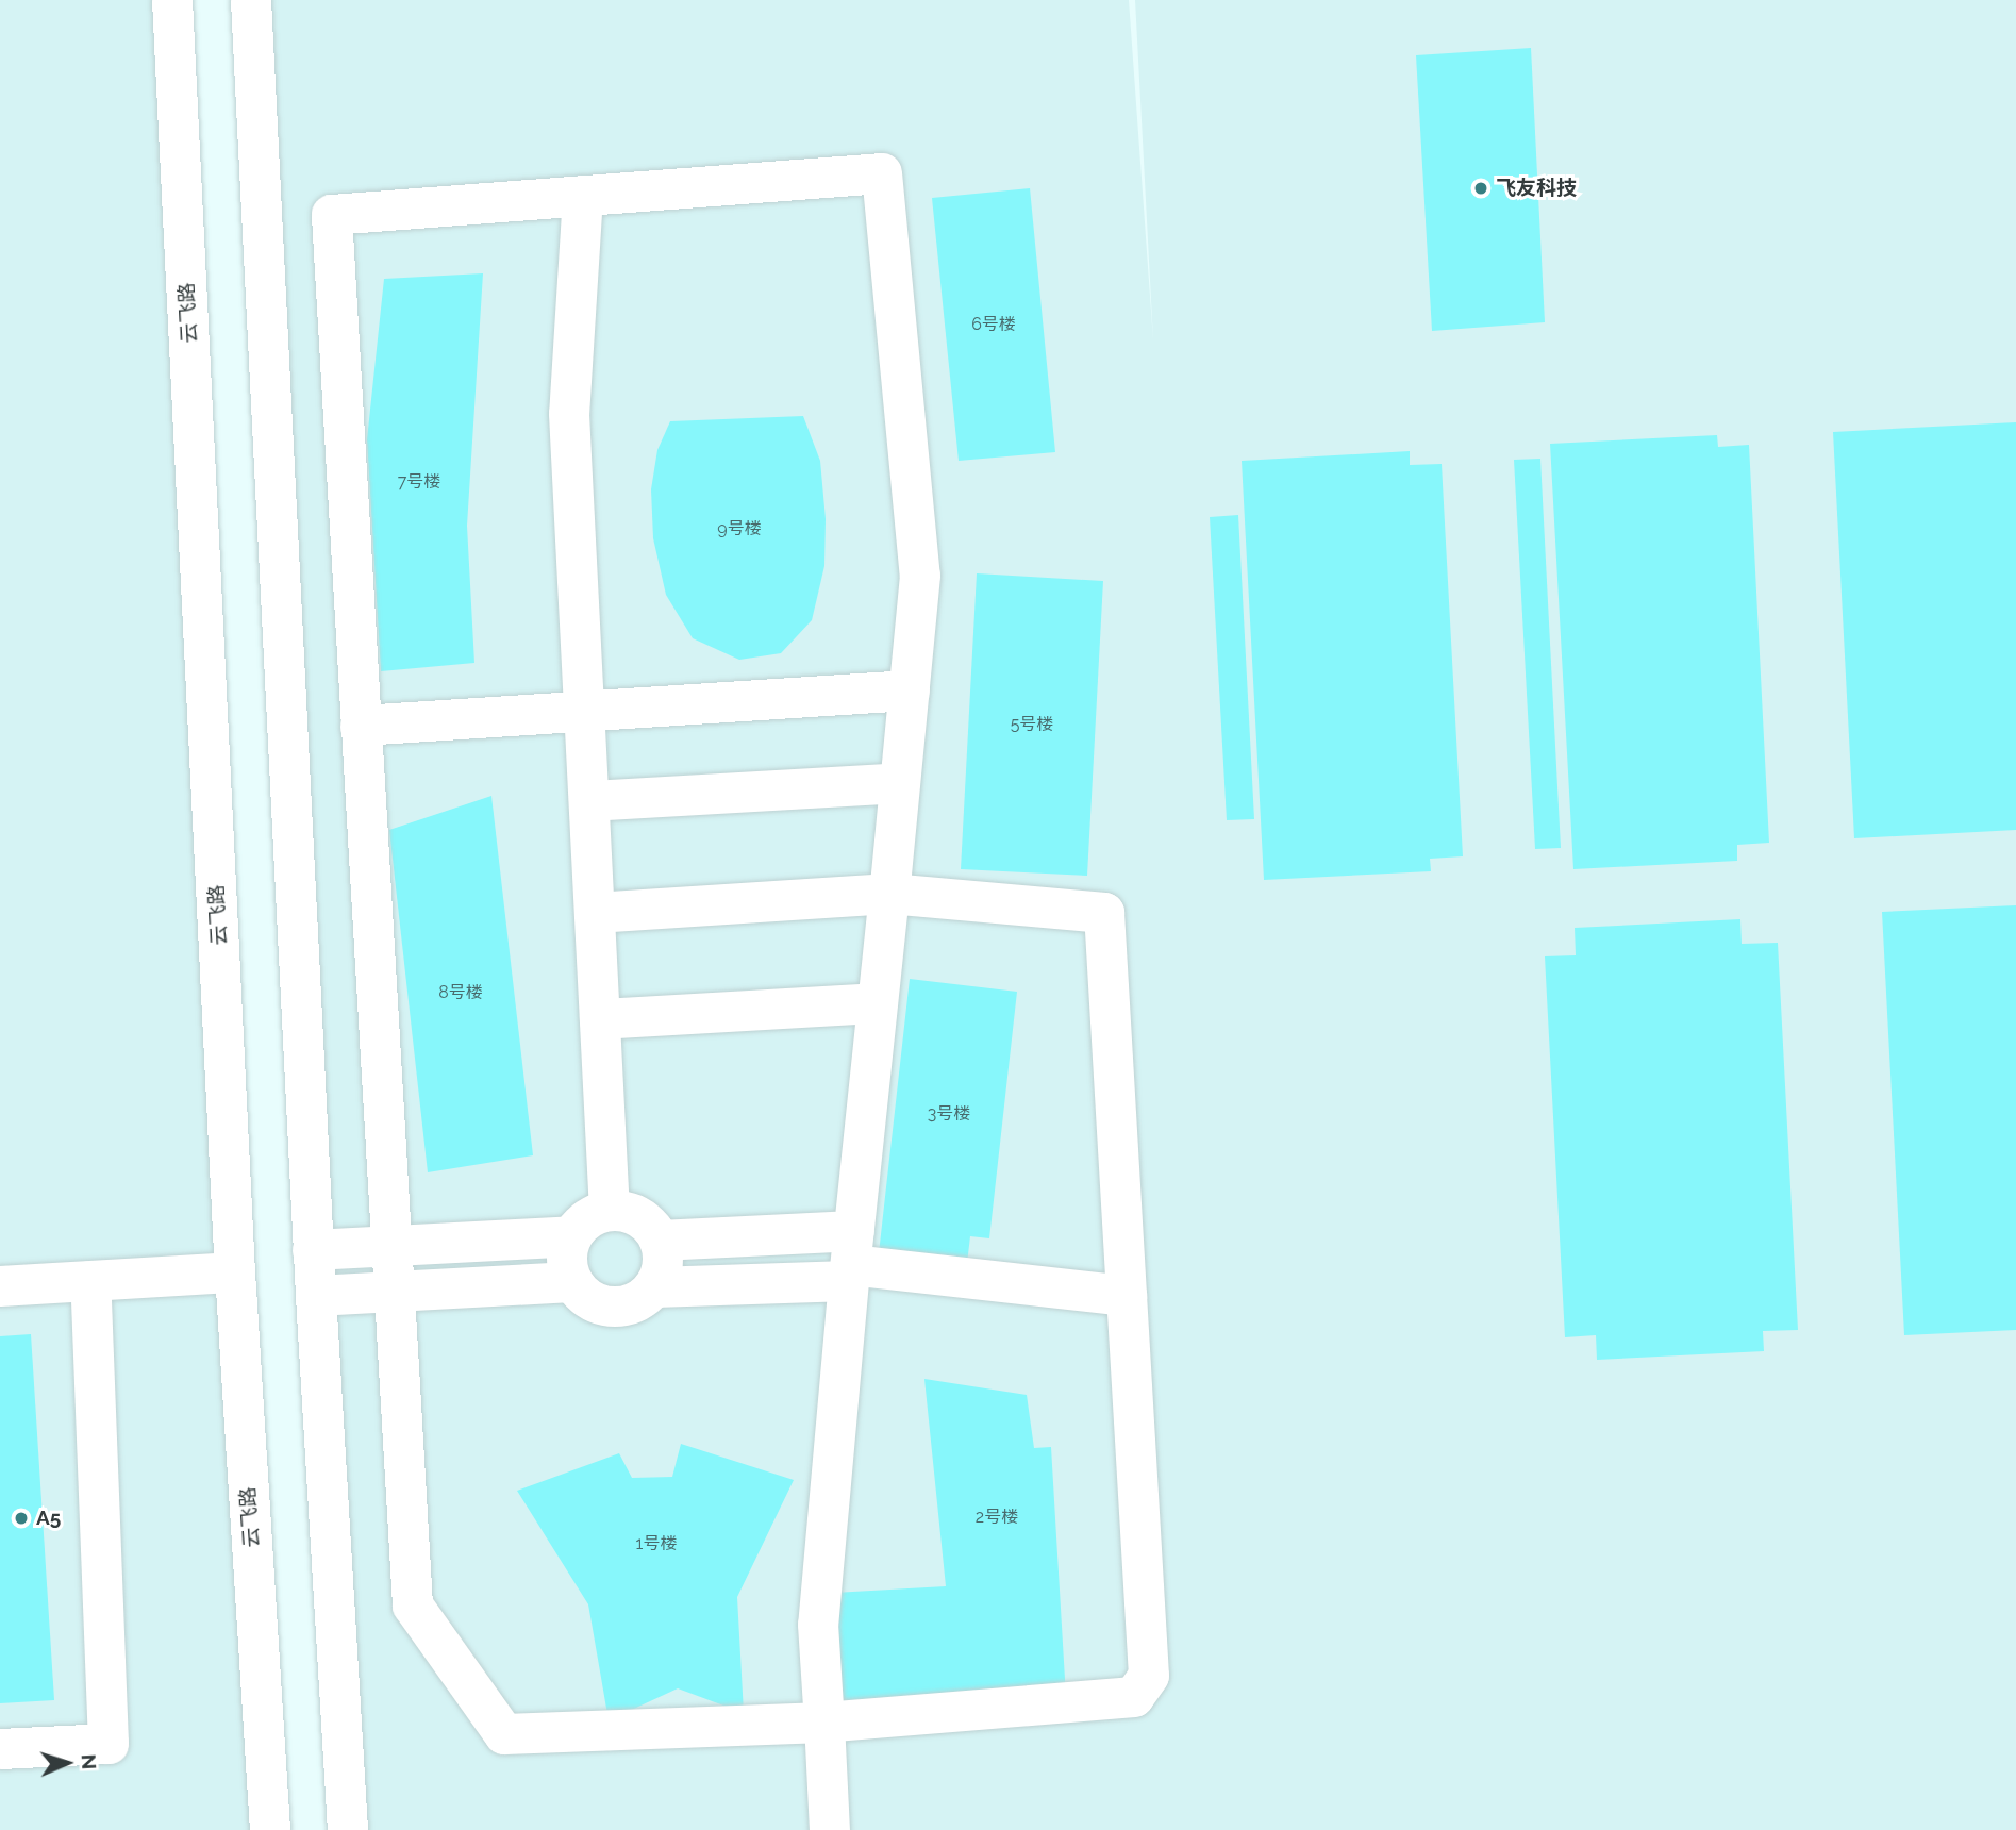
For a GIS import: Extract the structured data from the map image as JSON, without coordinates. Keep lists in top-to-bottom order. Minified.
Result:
{"streets":{"street":["云飞路"]},"places":["飞友科技","A5"],"house_numbers":["6号楼","7号楼","9号楼","5号楼","8号楼","3号楼","2号楼","1号楼"],"north":"right"}
